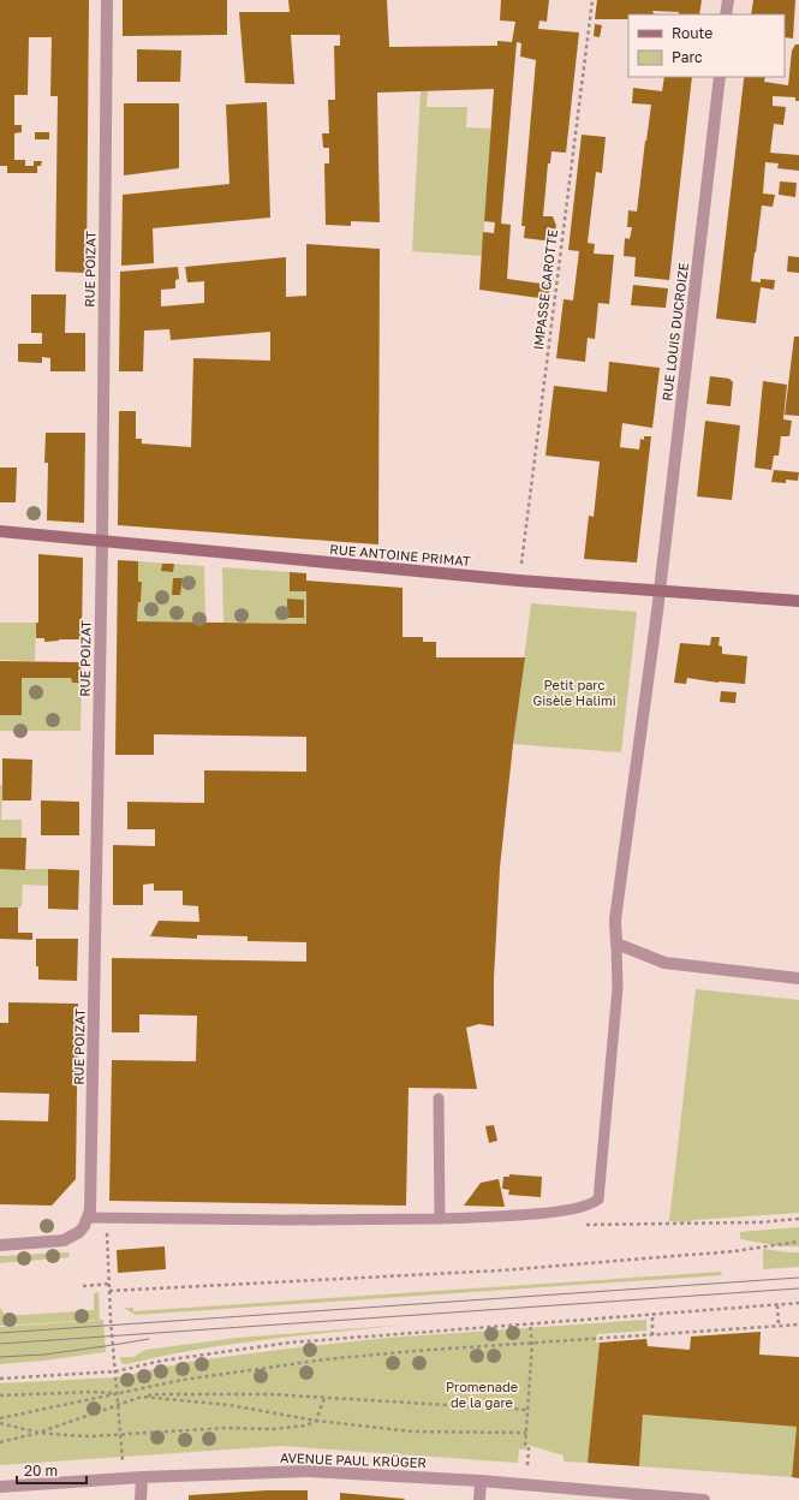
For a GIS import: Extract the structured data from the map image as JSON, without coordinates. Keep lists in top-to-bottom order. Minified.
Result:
{"streets":{"main road":["RUE ANTOINE PRIMAT"],"street":["RUE POIZAT","RUE LOUIS DUCROIZE","AVENUE PAUL KRÜGER"],"path":["IMPASSE CAROTTE"]},"crossings":[["RUE POIZAT","RUE ANTOINE PRIMAT"],["IMPASSE CAROTTE","RUE ANTOINE PRIMAT"],["RUE LOUIS DUCROIZE","RUE ANTOINE PRIMAT"]],"parks":["Petit parc Gisèle Halimi","Promenade de la gare"],"legend":["Route","Parc"],"scale_bar":"20 m"}
